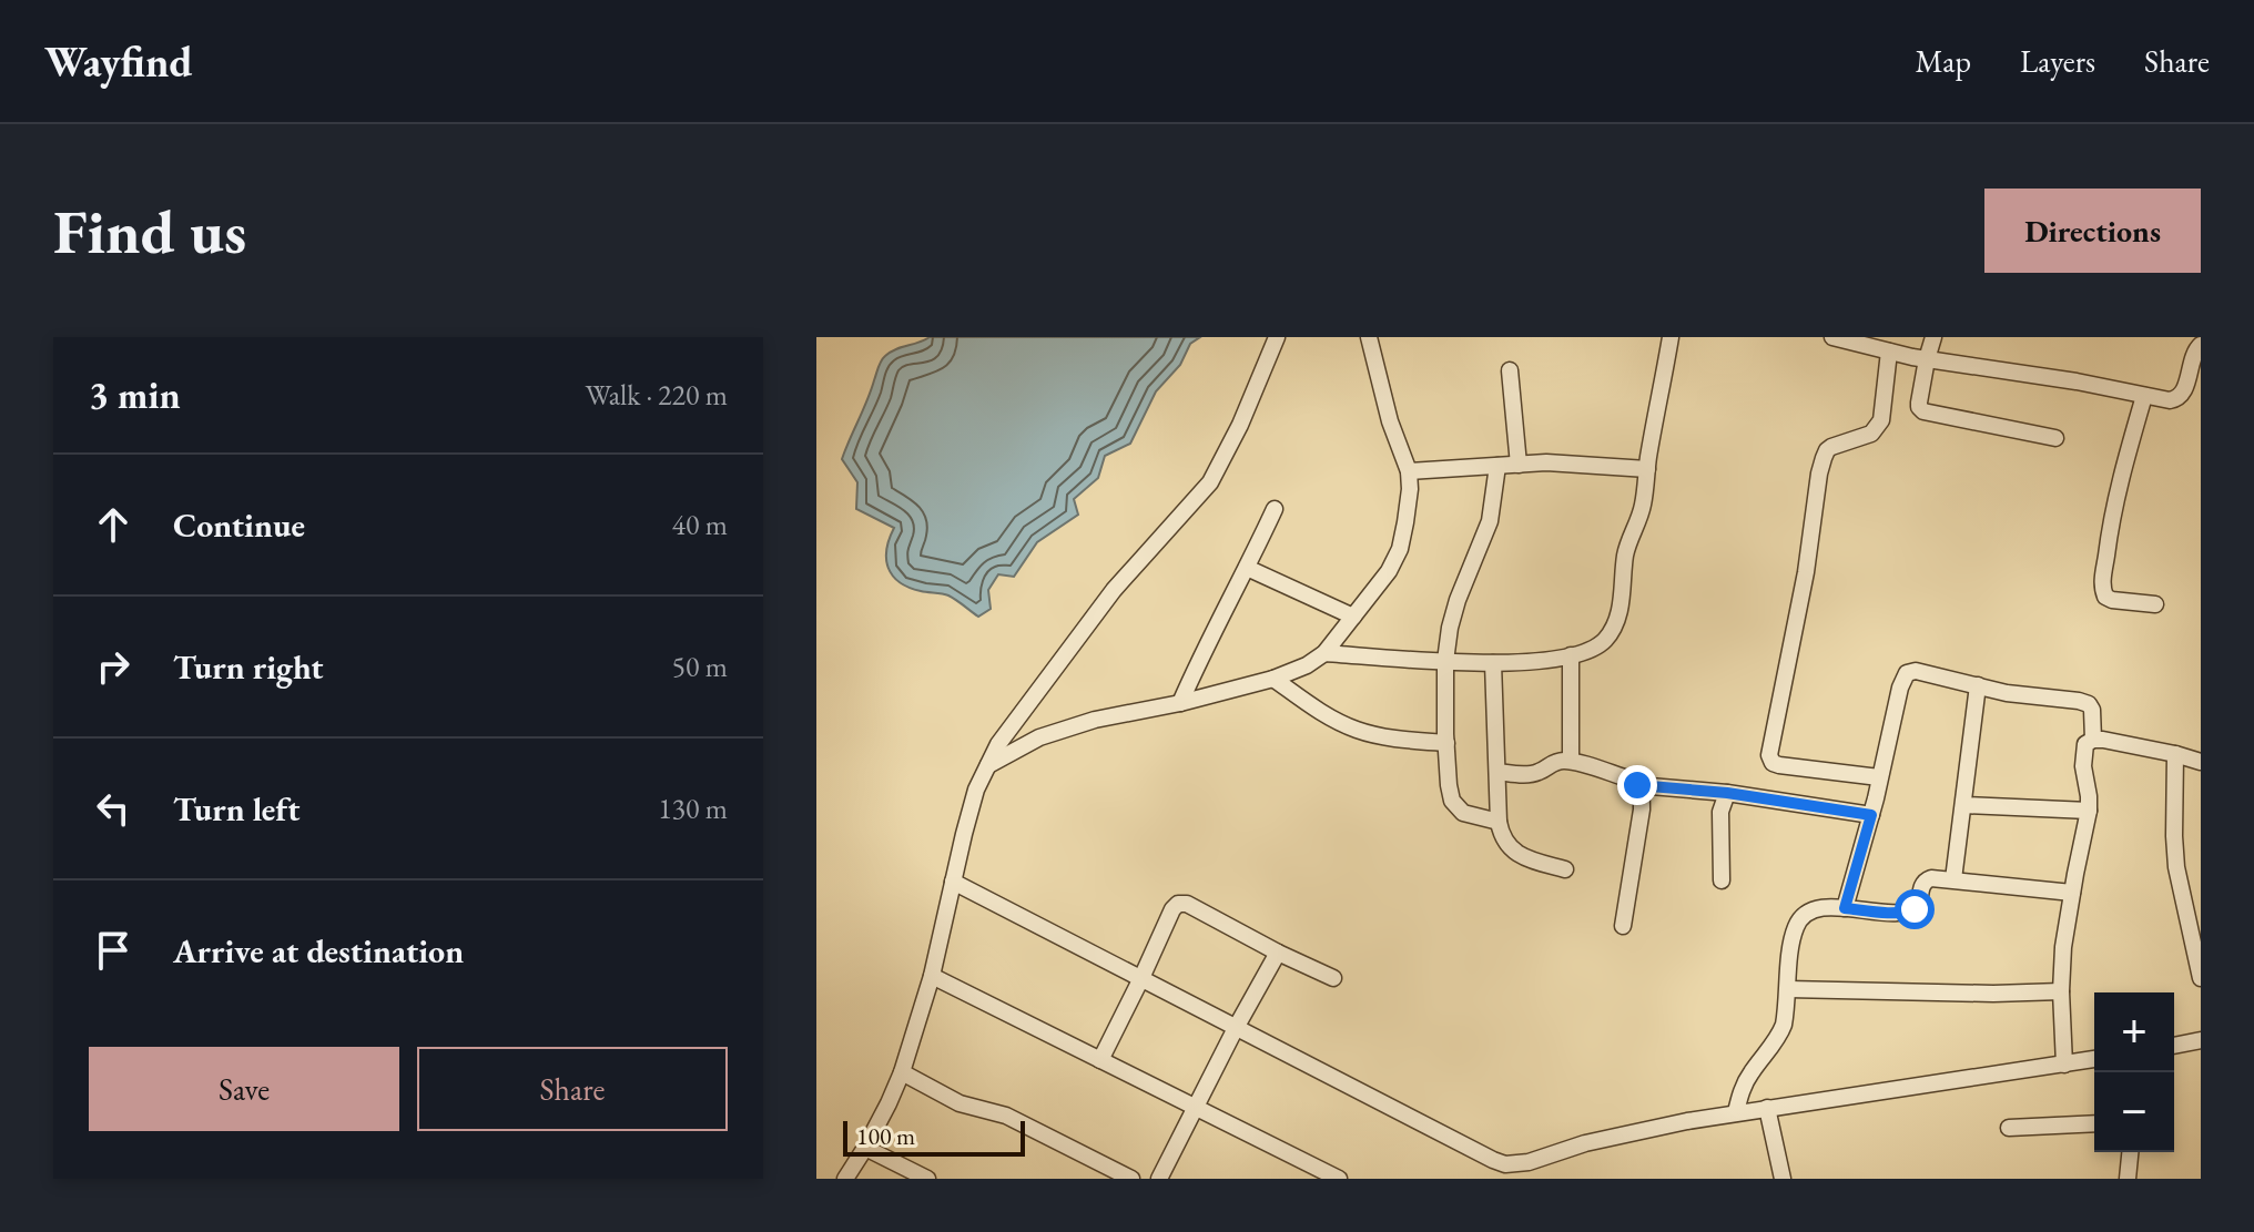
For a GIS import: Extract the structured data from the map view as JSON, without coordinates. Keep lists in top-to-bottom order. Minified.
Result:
{"scale_bar":"100 m","page":{"header":"Wayfind","nav":["Map","Layers","Share"],"buttons":["Directions",["Save","Share"]],"title":"Find us","heading":["3 min","Walk · 220 m"],"list":[["Continue","40 m"],["Turn right","50 m"],["Turn left","130 m"],"Arrive at destination"],"map_buttons":["+","−"],"scale":"100 m"}}
